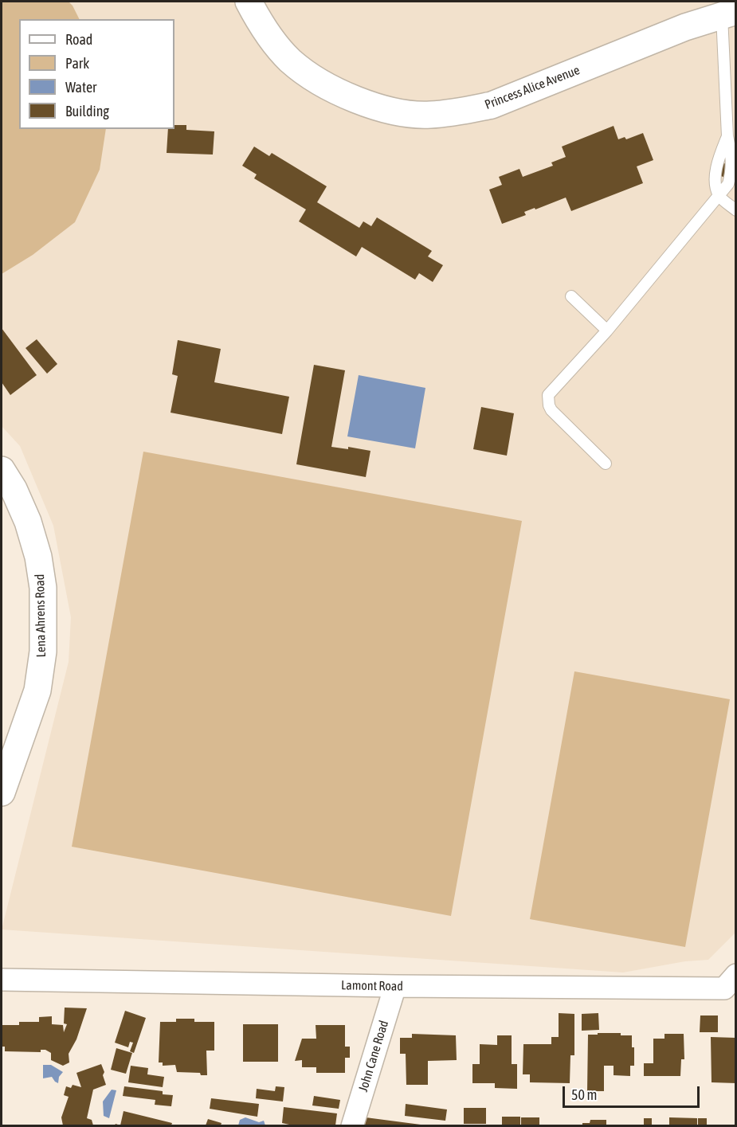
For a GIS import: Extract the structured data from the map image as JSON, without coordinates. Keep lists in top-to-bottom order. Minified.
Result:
{"streets":{"street":["Princess Alice Avenue","Lena Ahrens Road","Lamont Road","John Cane Road"]},"crossings":[["Lamont Road","John Cane Road"]],"legend":["Road","Park","Water","Building"],"scale_bar":"50 m"}
